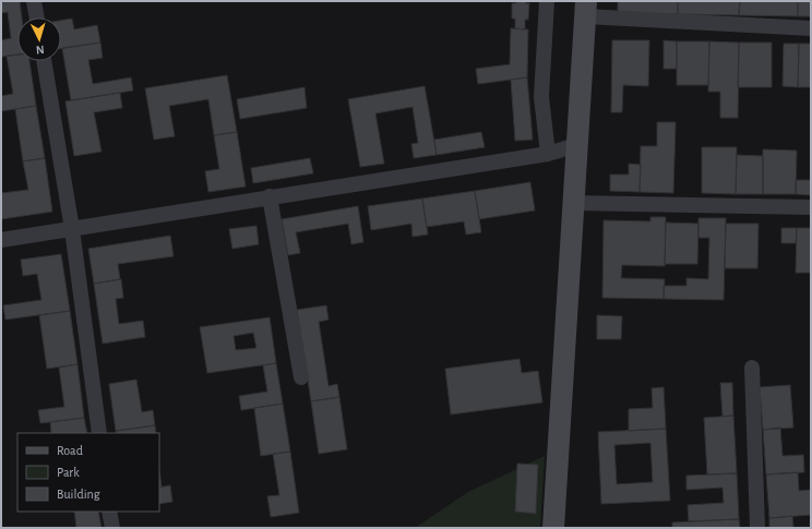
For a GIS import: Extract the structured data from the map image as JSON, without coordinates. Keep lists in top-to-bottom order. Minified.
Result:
{"legend":["Road","Park","Building"],"north":"bottom"}
